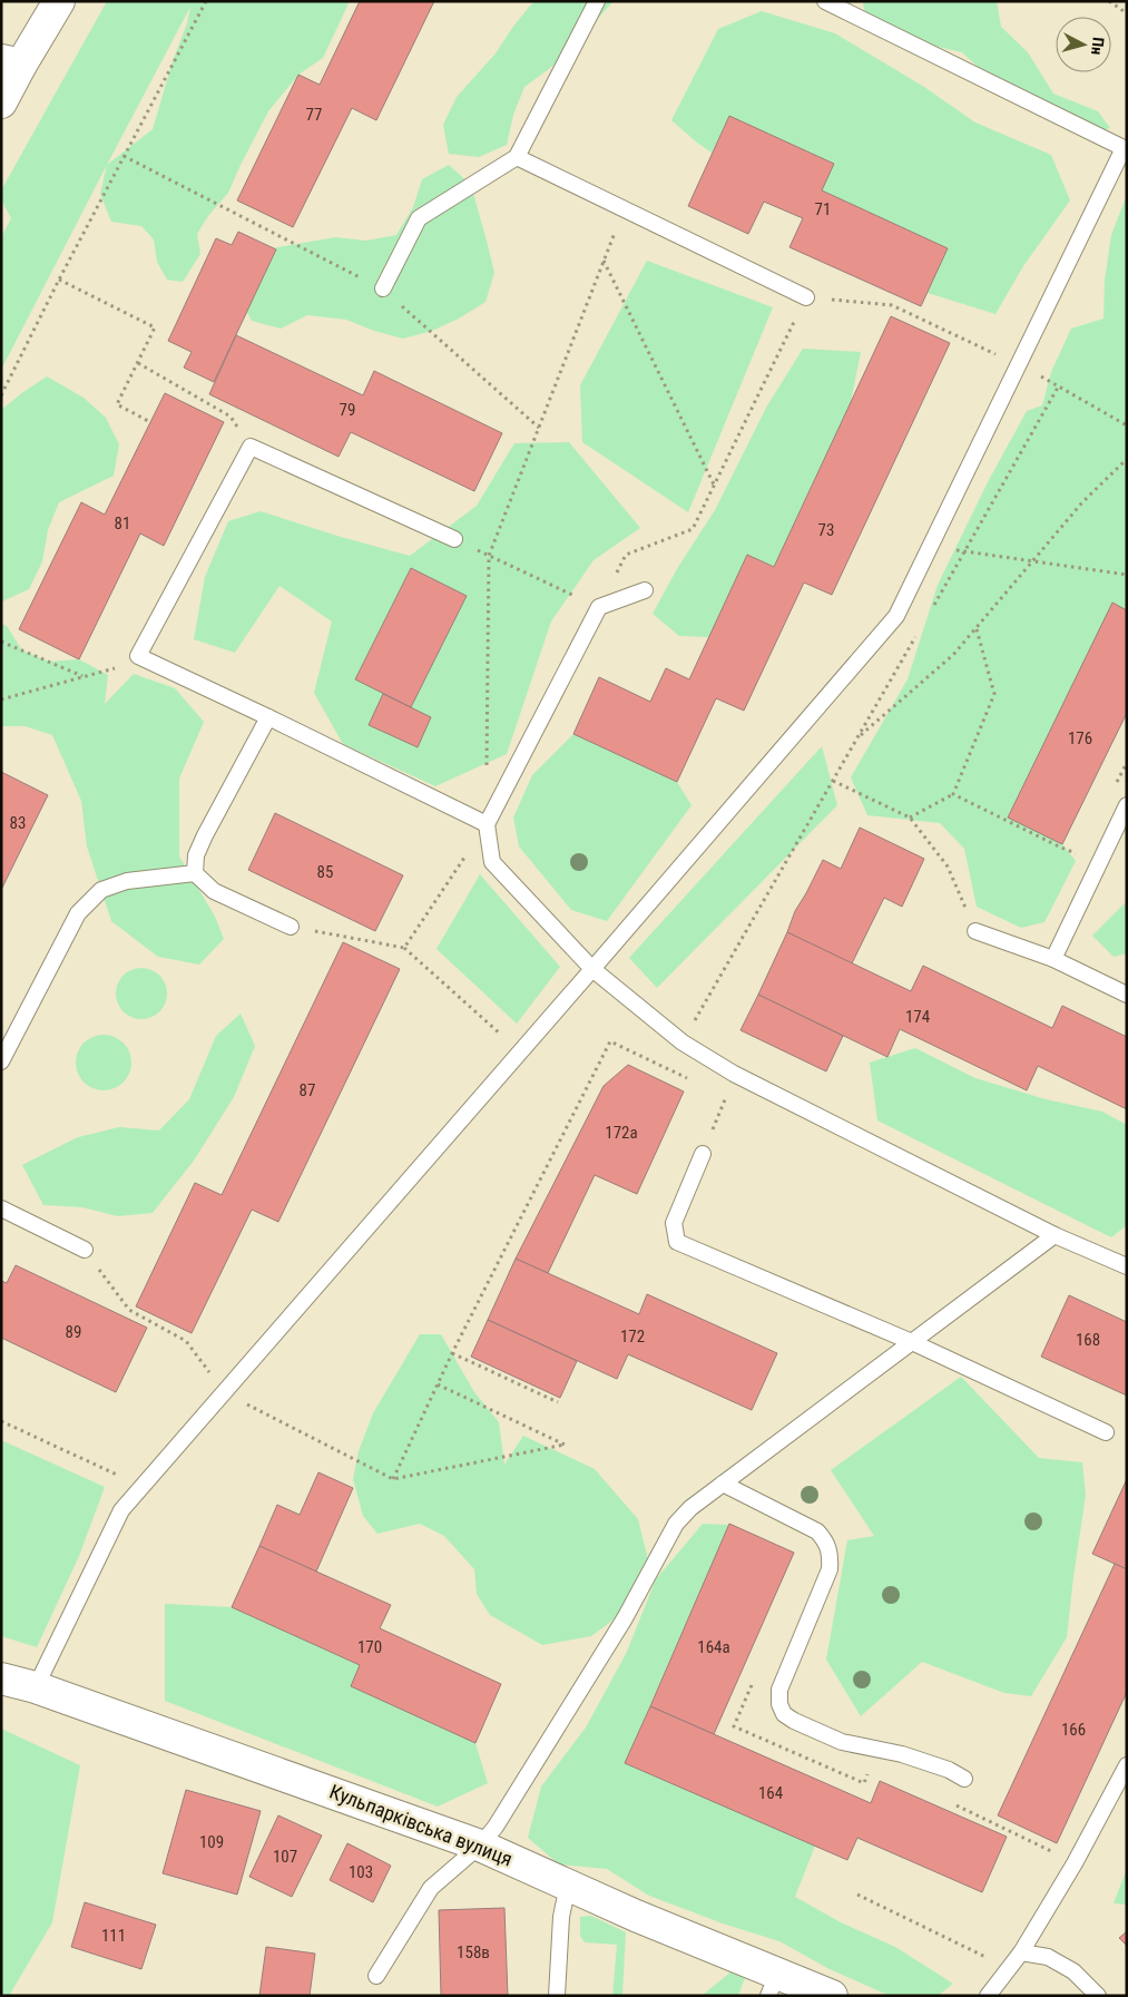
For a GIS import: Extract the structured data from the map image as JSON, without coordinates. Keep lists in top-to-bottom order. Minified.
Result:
{"streets":{"street":["Кульпарківська вулиця"]},"house_numbers":["77","71","79","81","73","176","83","85","174","87","172а","89","172","168","170","164а","166","164","109","107","103","111","158в"],"north":"right"}
